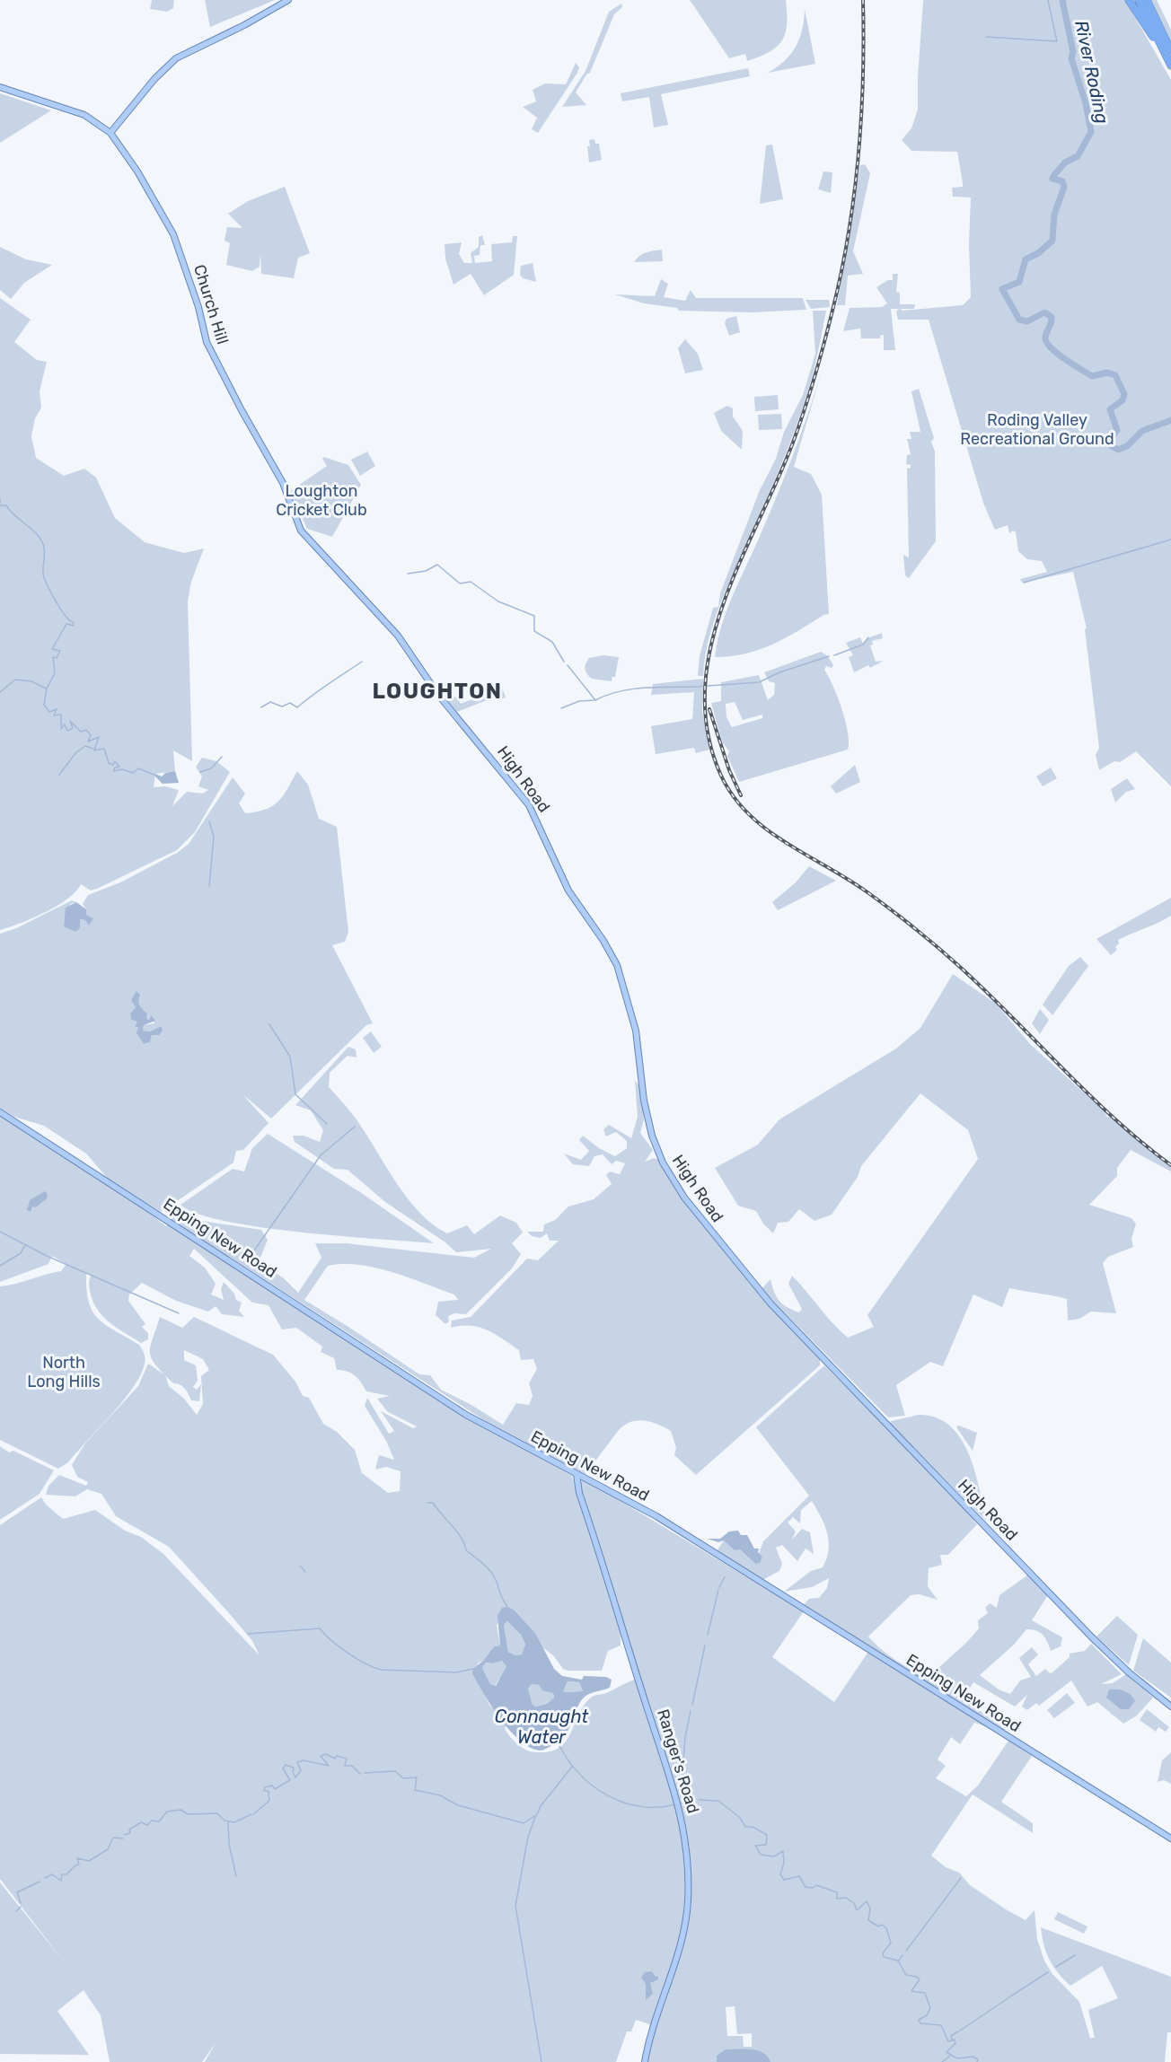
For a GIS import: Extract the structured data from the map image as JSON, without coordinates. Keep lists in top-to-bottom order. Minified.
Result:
{"streets":{"main road":["Church Hill","High Road","Epping New Road","Ranger's Road"]},"crossings":[["Church Hill","High Road"],["Epping New Road","Ranger's Road"]],"districts":["LOUGHTON"],"water":["River Roding","Connaught Water"],"parks":["Roding Valley Recreational Ground","Loughton Cricket Club","North Long Hills"]}
